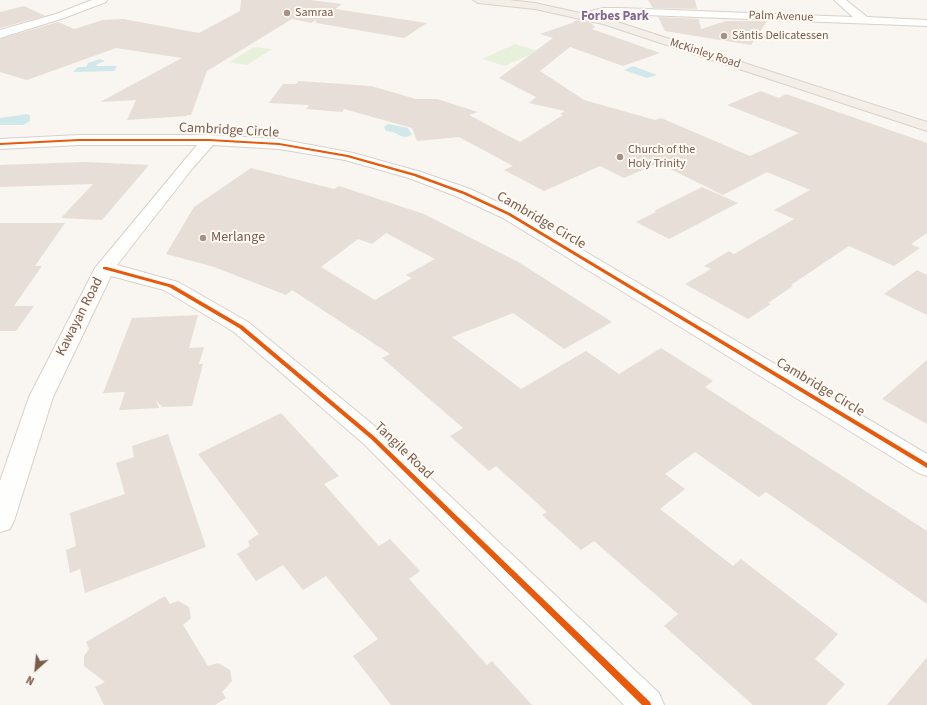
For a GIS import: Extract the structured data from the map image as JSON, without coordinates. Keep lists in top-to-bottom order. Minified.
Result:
{"streets":{"main road":["McKinley Road"],"street":["Palm Avenue","Cambridge Circle","Kawayan Road","Tangile Road"]},"crossings":[["Palm Avenue","McKinley Road"],["Cambridge Circle","Kawayan Road"],["Kawayan Road","Tangile Road"]],"districts":["Forbes Park"],"places":["Samraa","Säntis Delicatessen","Church of the Holy Trinity","Merlange"],"north":"bottom left"}
